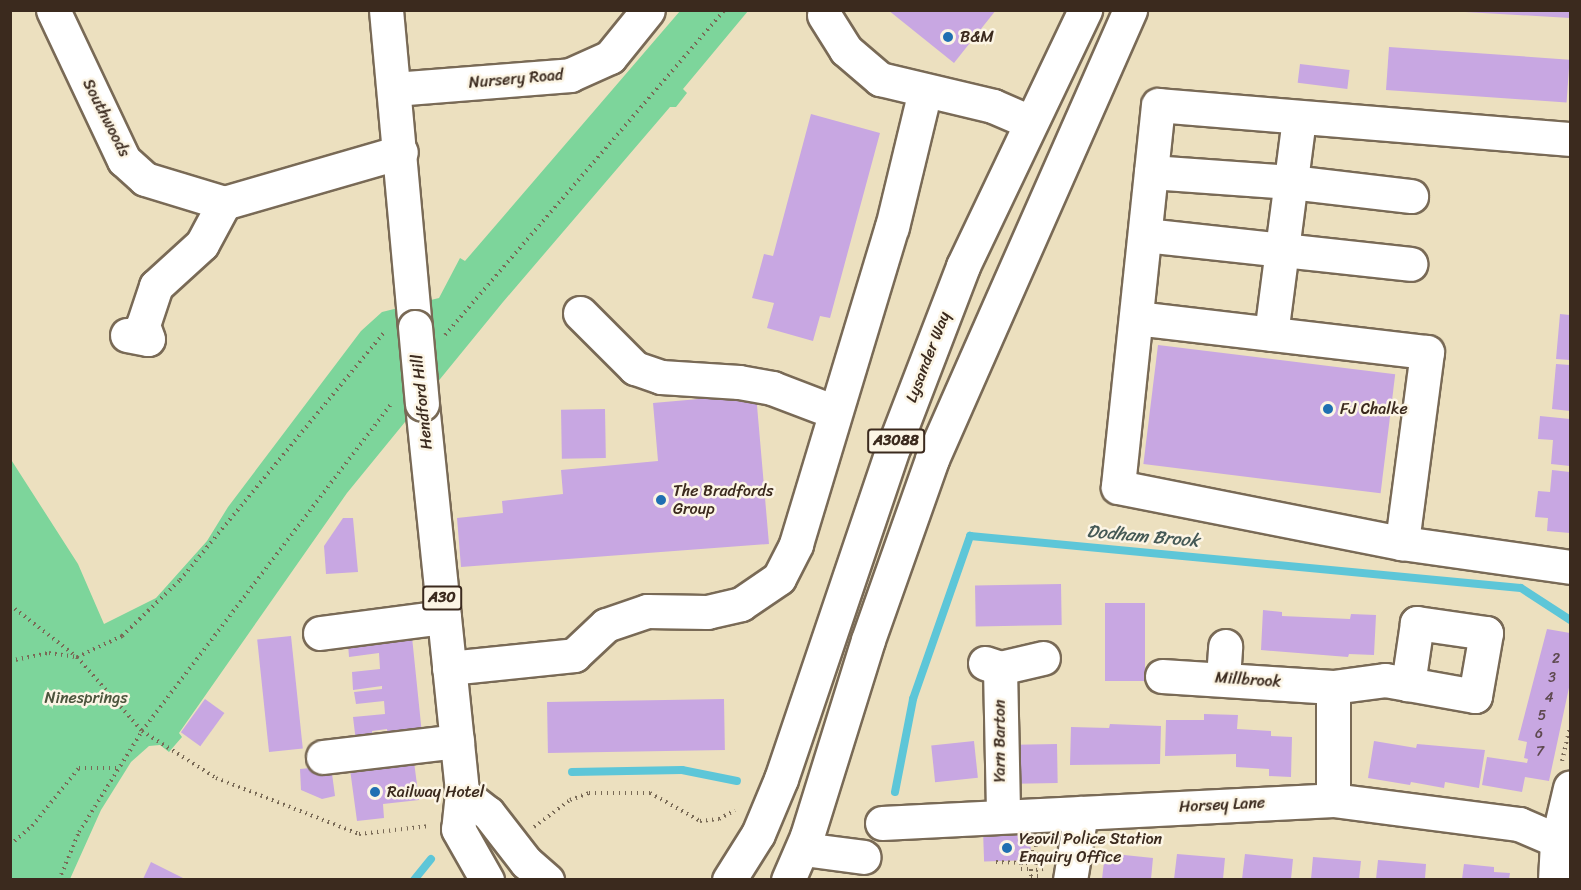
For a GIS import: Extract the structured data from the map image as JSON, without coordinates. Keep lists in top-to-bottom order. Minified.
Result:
{"streets":{"main road":["Nursery Road","Southwoods","Lysander Way","Hendford Hill","A3088","A30","Millbrook","Yarn Barton","Horsey Lane"]},"crossings":[["Nursery Road","Hendford Hill"],["Yarn Barton","Horsey Lane"]],"water":["Dodham Brook"],"parks":["Ninesprings"],"places":["B&M","FJ Chalke","The Bradfords Group","Railway Hotel","Yeovil Police Station Enquiry Office"],"house_numbers":["2","3","4","5","6","7"]}
